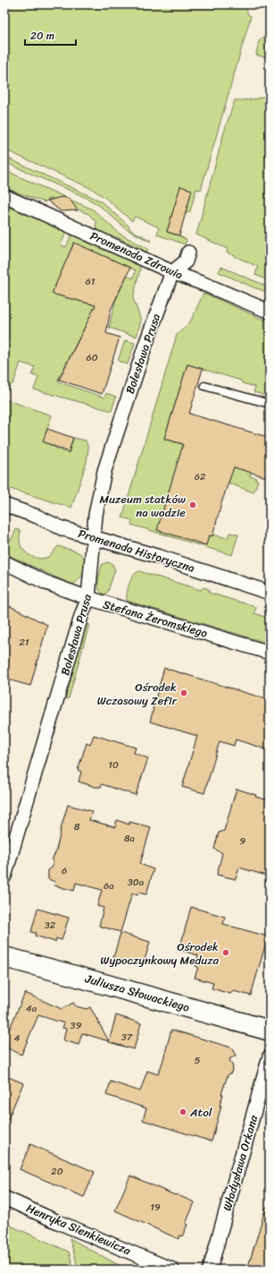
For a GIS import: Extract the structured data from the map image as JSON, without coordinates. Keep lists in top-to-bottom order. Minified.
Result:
{"streets":{"street":["Promenada Zdrowia","Bolesława Prusa","Promenada Historyczna","Stefana Żeromskiego","Juliusza Słowackiego","Władysława Orkana","Henryka Sienkiewicza"]},"crossings":[["Promenada Zdrowia","Bolesława Prusa"],["Bolesława Prusa","Promenada Historyczna"],["Bolesława Prusa","Stefana Żeromskiego"]],"places":["Muzeum statków na wodzie","Ośrodek Wczasowy Zefir","Ośrodek Wypoczynkowy Meduza","Atol"],"house_numbers":["61","60","62","21","10","8","8a","9","6","30a","6a","32","4a","39","37","4","5","20","19"],"scale_bar":"20 m"}
